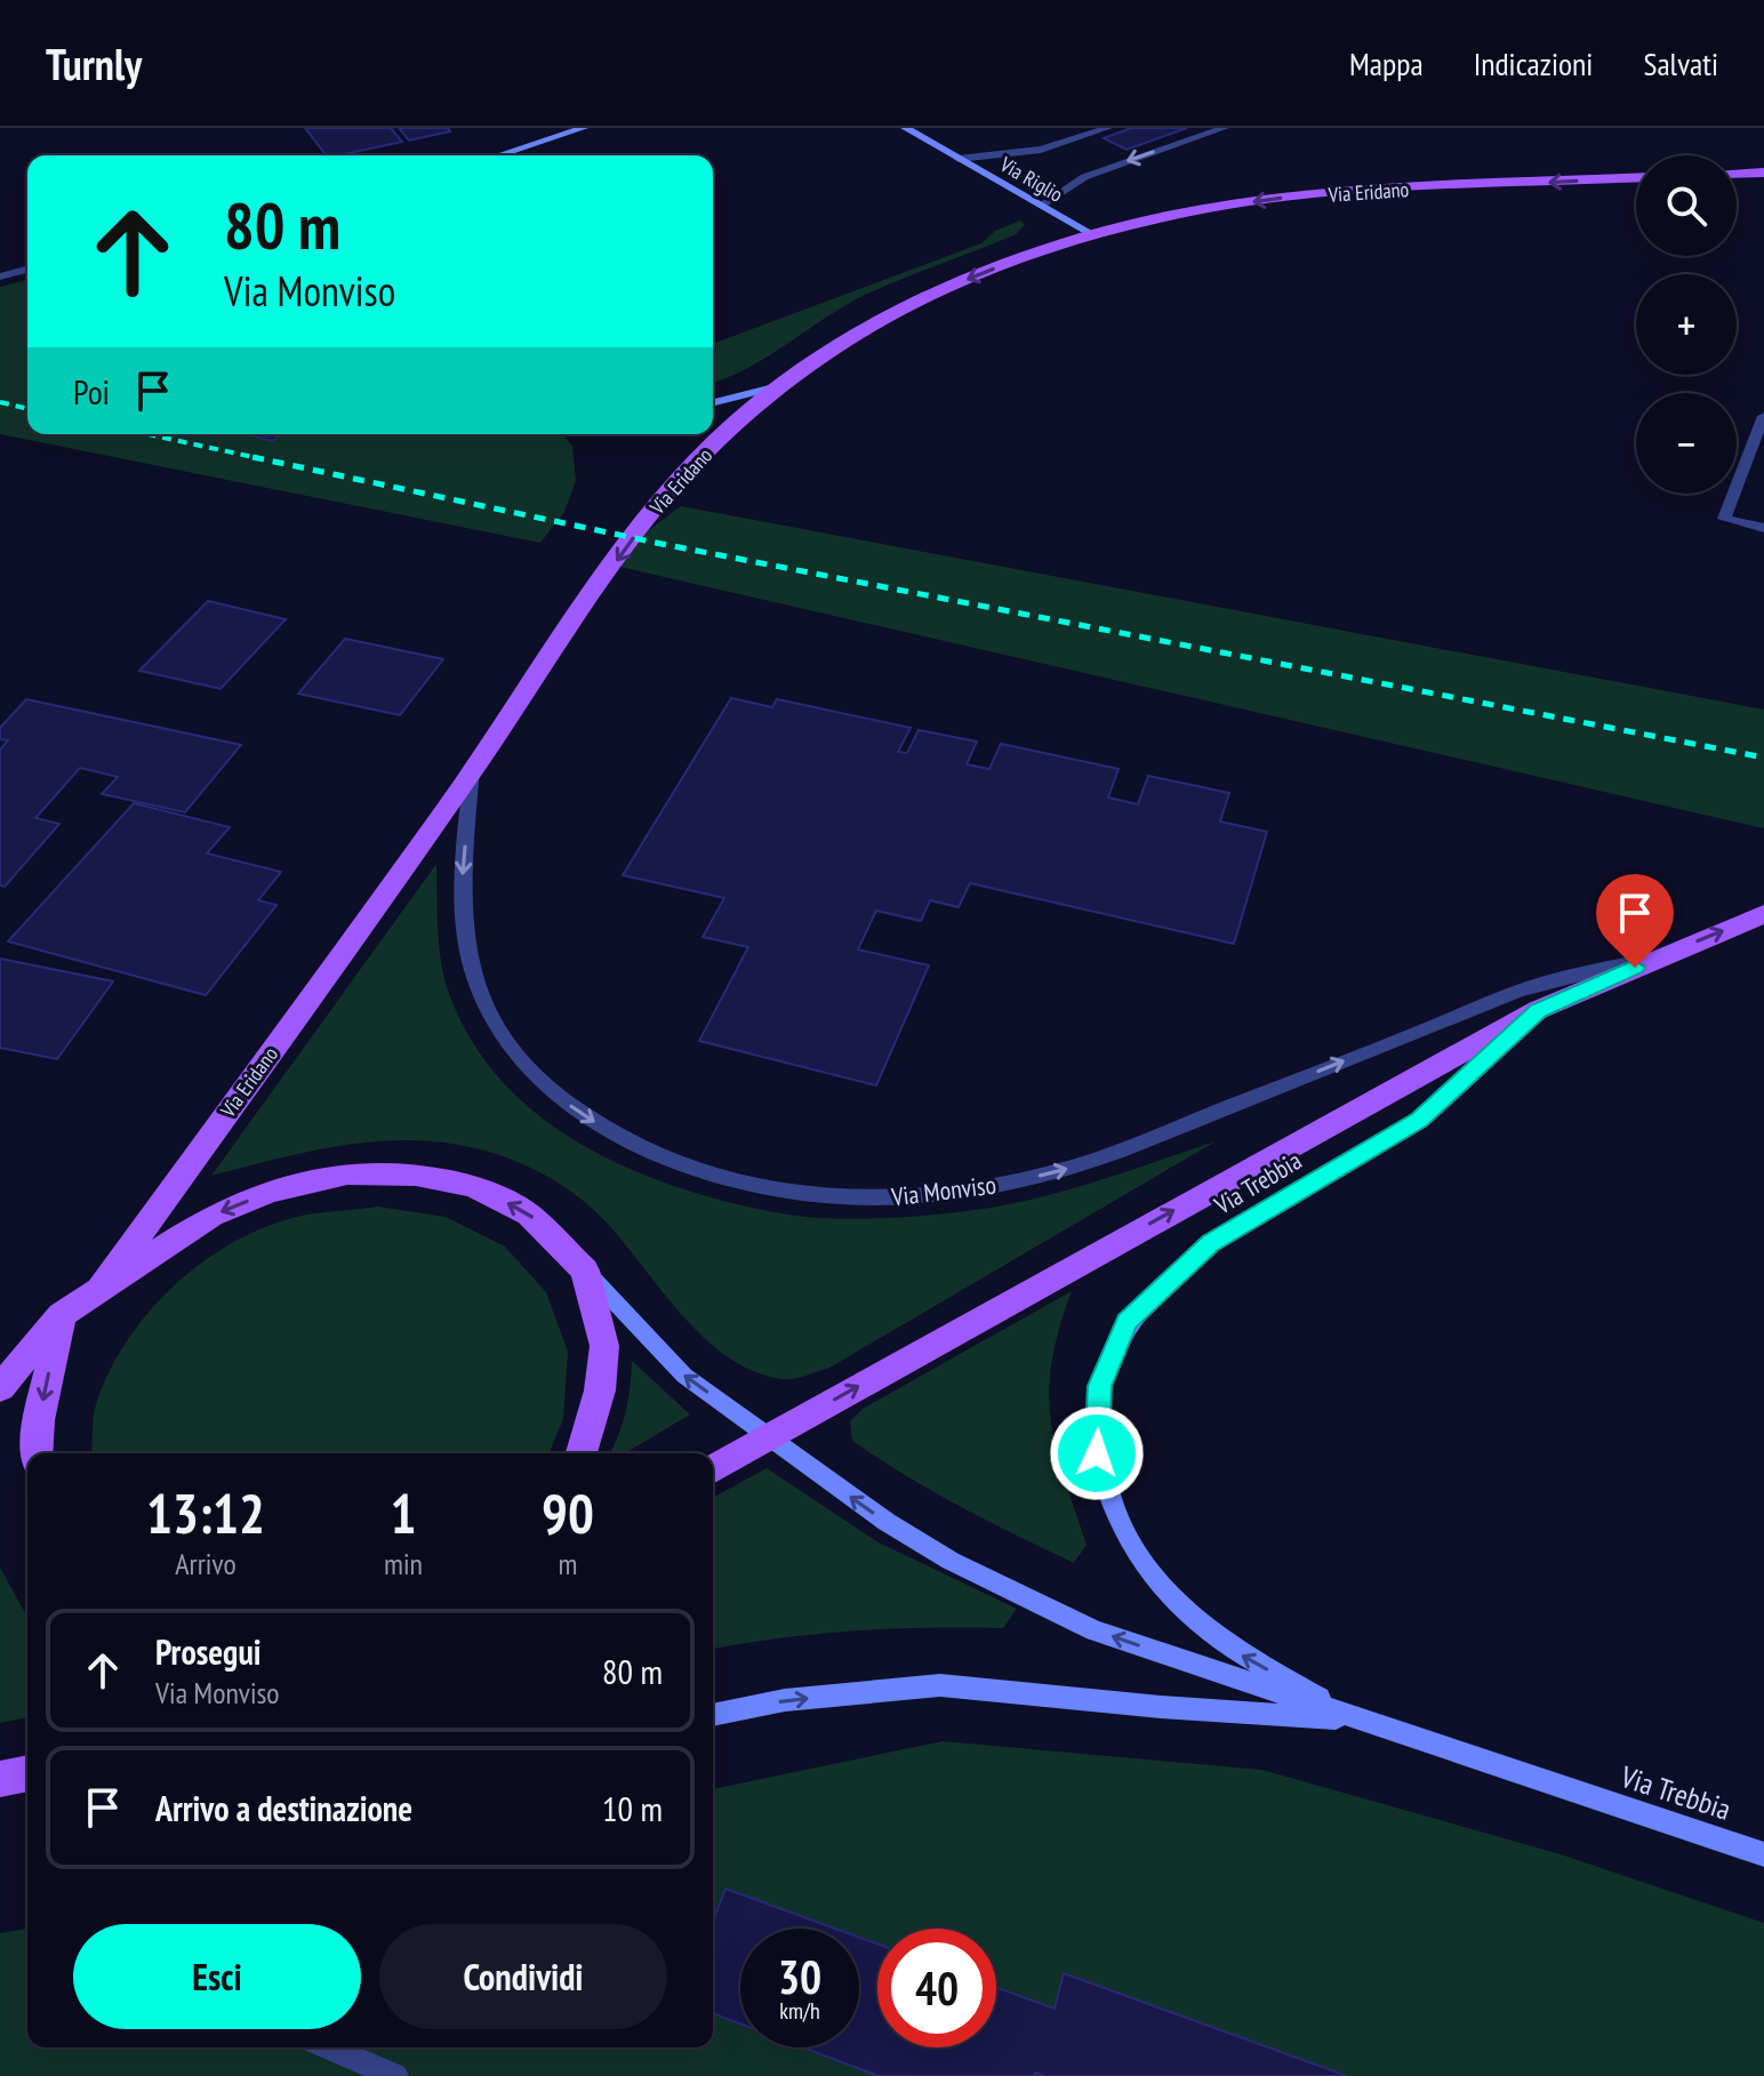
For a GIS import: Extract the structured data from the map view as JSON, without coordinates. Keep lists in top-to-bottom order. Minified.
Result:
{"streets":{"main road":["Via Eridano","Via Monviso"],"street":["Via Riglio","Via Trebbia"]},"crossings":[["Via Riglio","Via Eridano"],["Via Eridano","Via Trebbia"],["Via Eridano","Via Monviso"],["Via Trebbia","Via Monviso"]],"one_way":["Via Eridano","Via Monviso"],"page":{"header":"Turnly","nav":["Mappa","Indicazioni","Salvati"],"map_buttons":["+","−"],"turn":["80 m","Via Monviso"],"then":"Poi","eta":["13:12","Arrivo","1","min","90","m"],"list":[{"name":"Prosegui","note":"Via Monviso","value":"80 m"},{"name":"Arrivo a destinazione","value":"10 m"}],"buttons":["Esci","Condividi"],"speed":"30 km/h","limit":"40"}}
